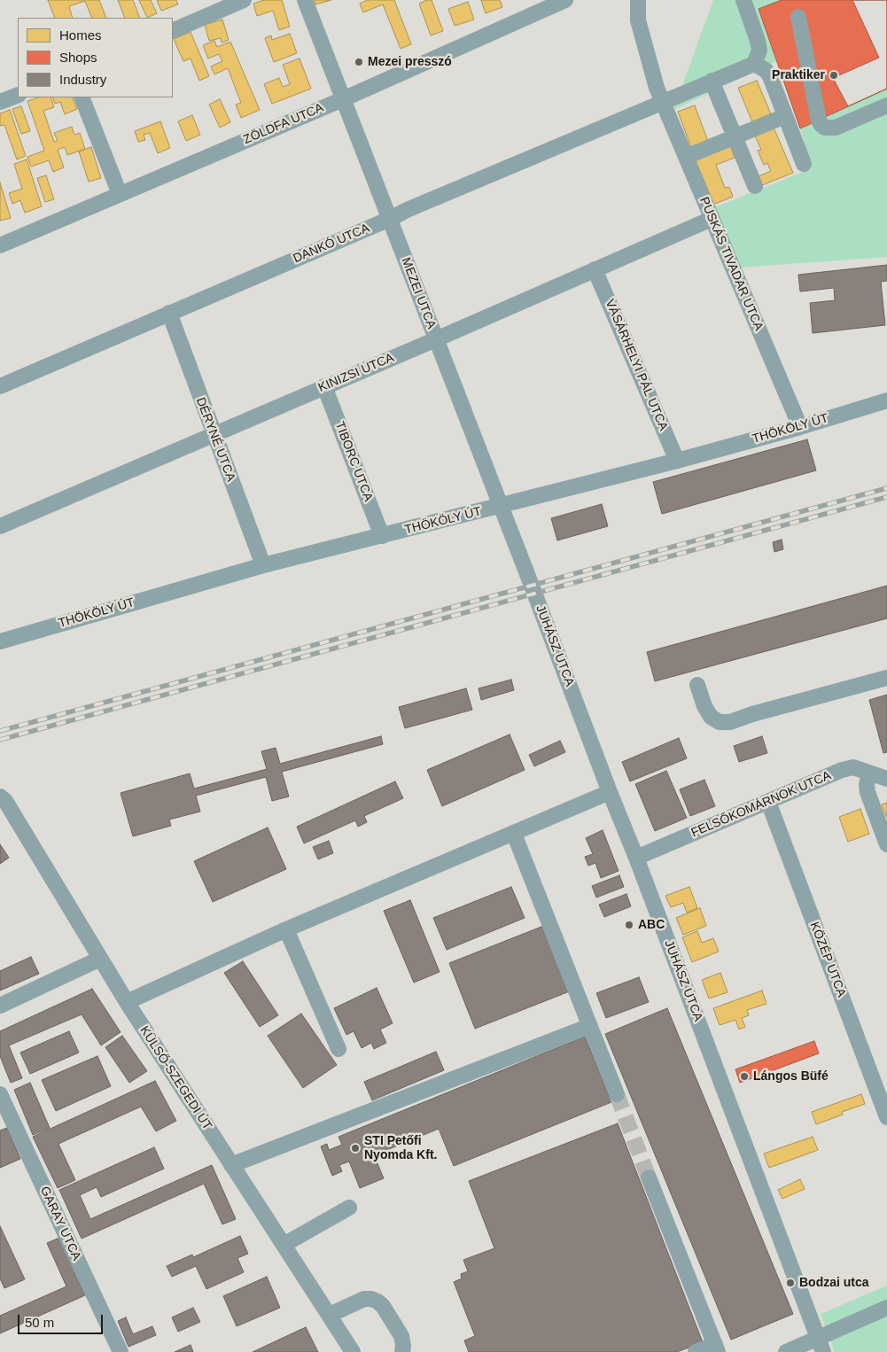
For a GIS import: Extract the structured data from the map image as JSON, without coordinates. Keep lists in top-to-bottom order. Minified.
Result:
{"streets":{"street":["ZÖLDFA UTCA","DANKÓ UTCA","PUSKÁS TIVADAR UTCA","MEZEI UTCA","VÁSÁRHELYI PÁL UTCA","KINIZSI UTCA","THÖKÖLY ÚT","DÉRYNÉ UTCA","TIBORC UTCA","JUHÁSZ UTCA","FELSŐKOMÁRNOK UTCA","KÖZÉP UTCA","KÜLSŐ-SZEGEDI ÚT","GARAY UTCA"]},"crossings":[["ZÖLDFA UTCA","MEZEI UTCA"],["DANKÓ UTCA","PUSKÁS TIVADAR UTCA"],["DANKÓ UTCA","MEZEI UTCA"],["DANKÓ UTCA","DÉRYNÉ UTCA"],["PUSKÁS TIVADAR UTCA","KINIZSI UTCA"],["PUSKÁS TIVADAR UTCA","THÖKÖLY ÚT"],["MEZEI UTCA","KINIZSI UTCA"],["MEZEI UTCA","THÖKÖLY ÚT"],["MEZEI UTCA","JUHÁSZ UTCA"],["VÁSÁRHELYI PÁL UTCA","KINIZSI UTCA"],["VÁSÁRHELYI PÁL UTCA","THÖKÖLY ÚT"],["KINIZSI UTCA","DÉRYNÉ UTCA"],["KINIZSI UTCA","TIBORC UTCA"],["THÖKÖLY ÚT","DÉRYNÉ UTCA"],["THÖKÖLY ÚT","TIBORC UTCA"],["JUHÁSZ UTCA","FELSŐKOMÁRNOK UTCA"],["FELSŐKOMÁRNOK UTCA","KÖZÉP UTCA"]],"places":["Mezei presszó","Praktiker","ABC","Lángos Büfé","STI Petőfi Nyomda Kft.","Bodzai utca"],"legend":["Homes","Shops","Industry"],"scale_bar":"50 m"}
